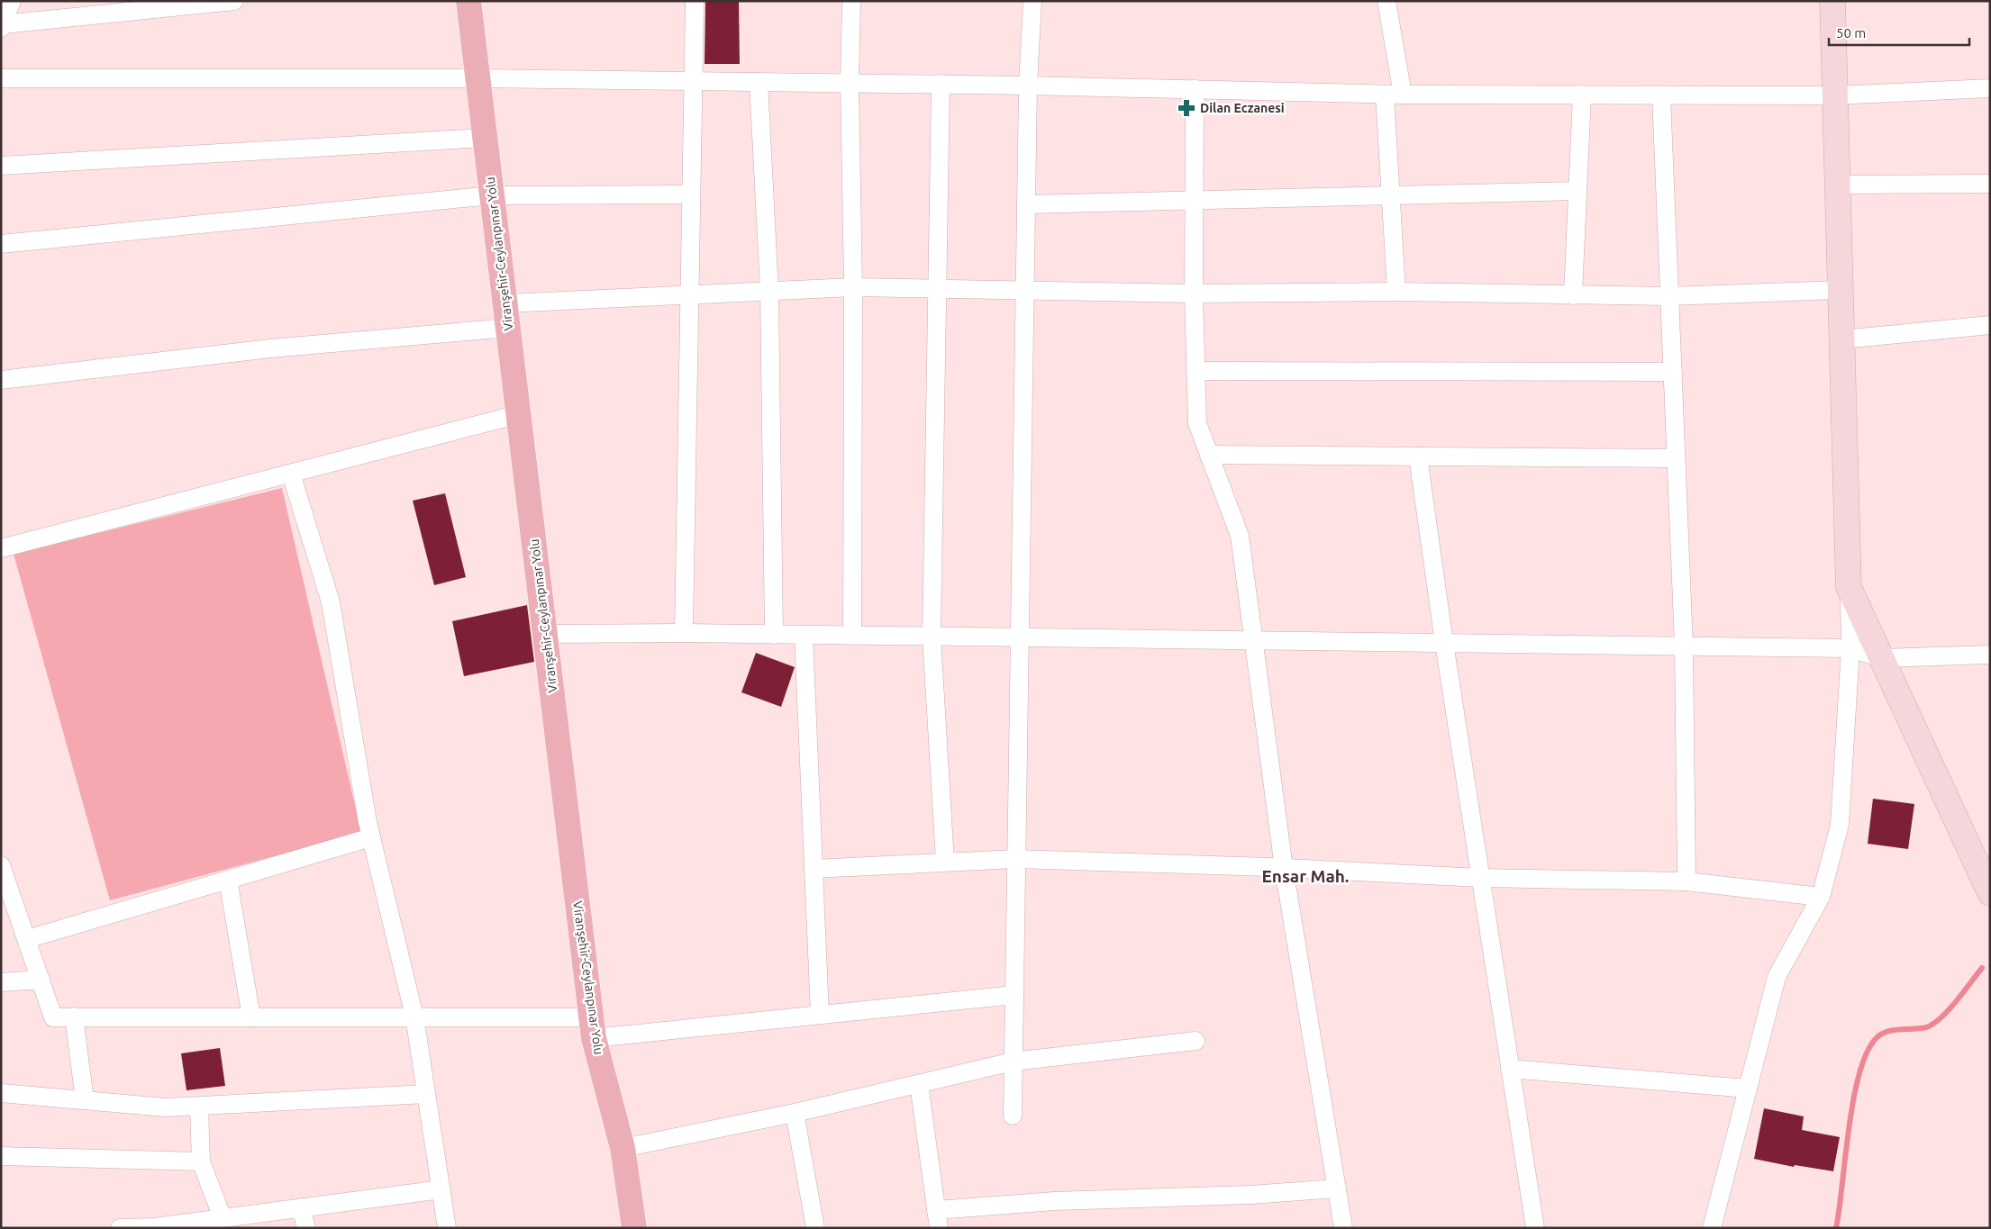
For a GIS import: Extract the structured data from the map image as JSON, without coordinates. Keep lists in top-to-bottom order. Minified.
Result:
{"streets":{"main road":["Viranşehir-Ceylanpınar Yolu"]},"districts":["Ensar Mah."],"places":{"pharmacy":["Dilan Eczanesi"]},"scale_bar":"50 m"}
